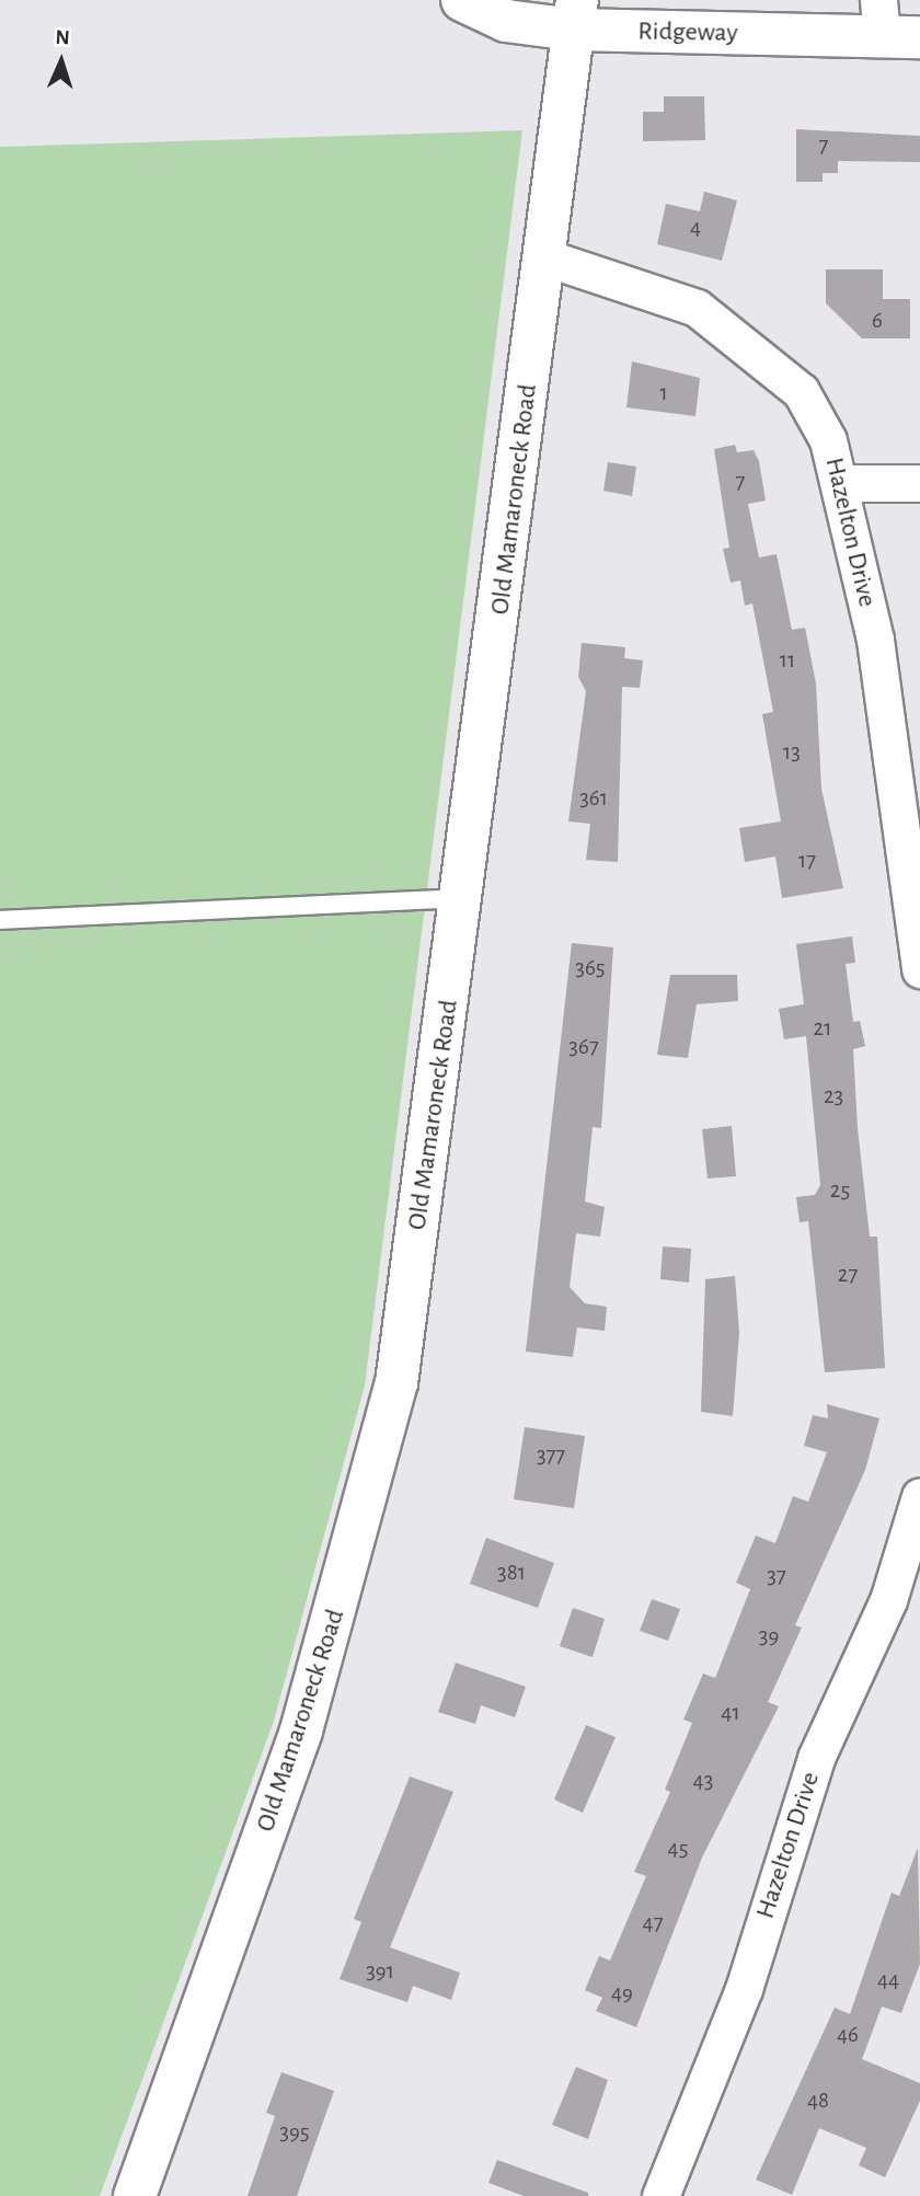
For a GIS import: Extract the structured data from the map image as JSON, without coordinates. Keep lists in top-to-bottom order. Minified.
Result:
{"streets":{"main road":["Ridgeway","Old Mamaroneck Road"],"street":["Hazelton Drive"]},"crossings":[["Ridgeway","Old Mamaroneck Road"],["Old Mamaroneck Road","Hazelton Drive"]],"house_numbers":["7","4","6","1","7","11","13","361","17","365","21","367","23","25","27","377","381","37","39","41","43","45","47","391","44","49","46","48","395"],"north":"top"}
